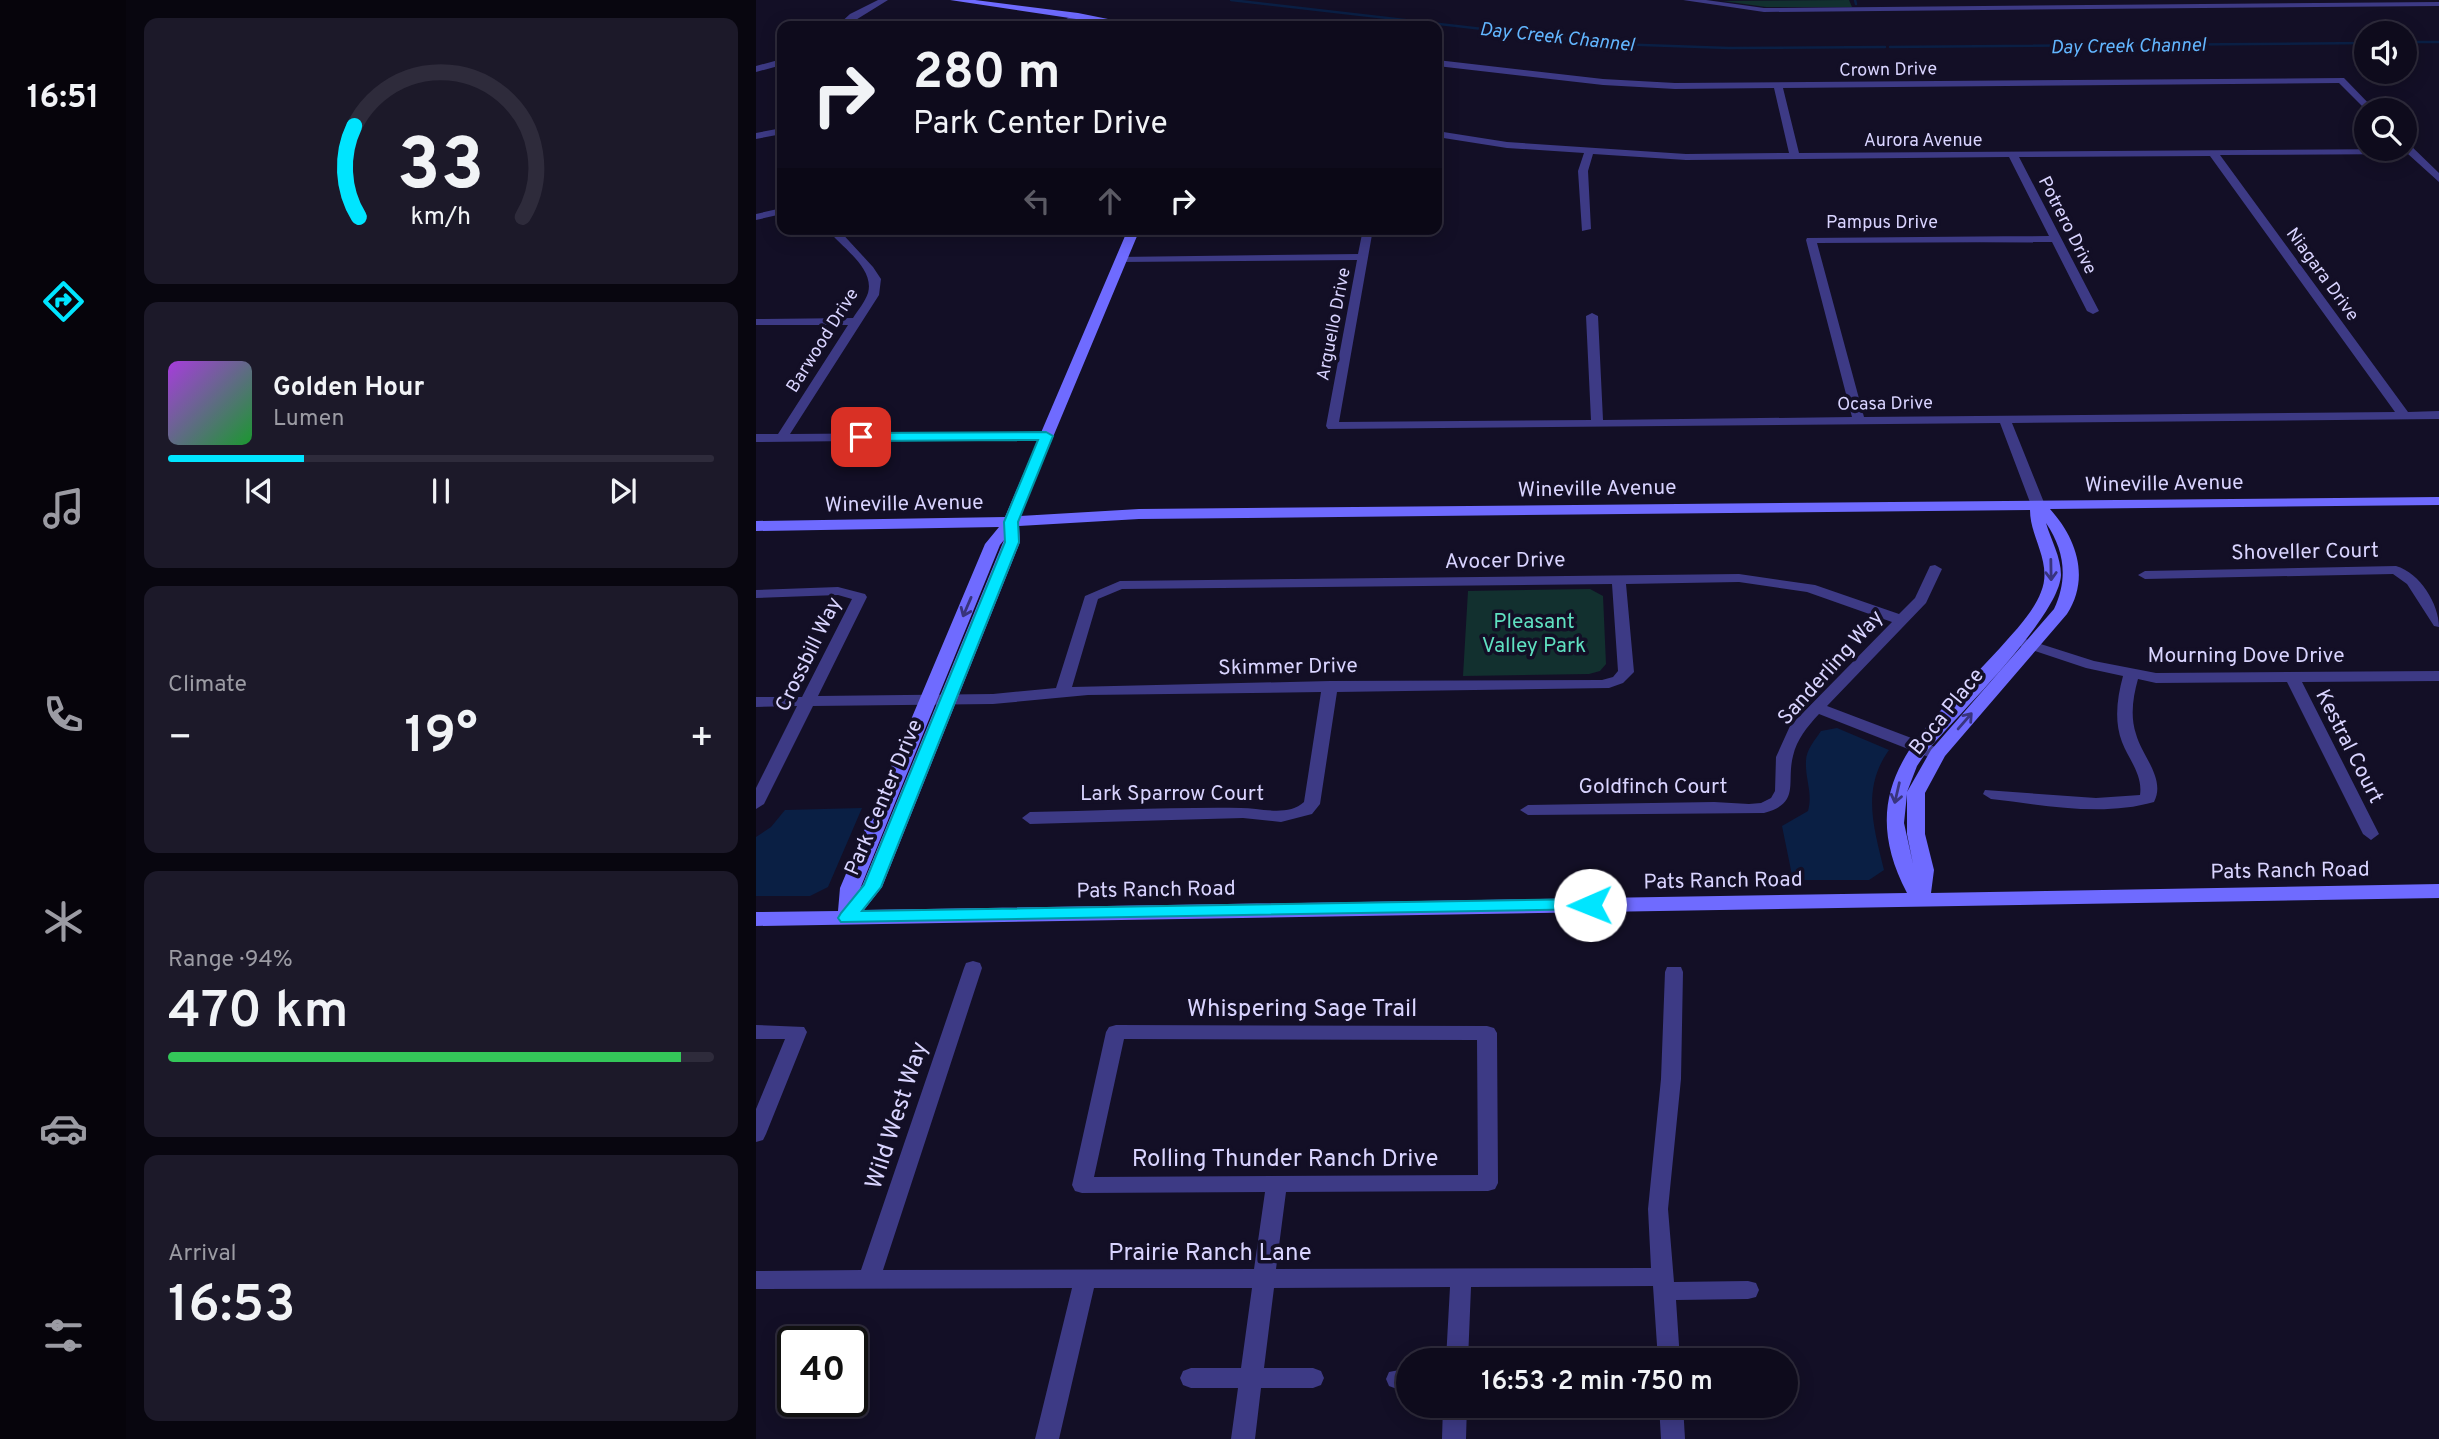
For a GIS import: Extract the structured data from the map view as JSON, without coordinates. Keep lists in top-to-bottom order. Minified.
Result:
{"streets":{"street":["Crown Drive","Aurora Avenue","Pampus Drive","Potrero Drive","Niagara Drive","Arguello Drive","Barwood Drive","Ocasa Drive","Wineville Avenue","Shoveller Court","Avocer Drive","Crossbill Way","Mourning Dove Drive","Skimmer Drive","Sanderling Way","Boca Place","Kestral Court","Goldfinch Court","Lark Sparrow Court","Park Center Drive","Pats Ranch Road","Whispering Sage Trail","Wild West Way","Rolling Thunder Ranch Drive","Prairie Ranch Lane"]},"crossings":[["Aurora Avenue","Potrero Drive"],["Aurora Avenue","Niagara Drive"],["Pampus Drive","Potrero Drive"],["Pampus Drive","Ocasa Drive"],["Niagara Drive","Ocasa Drive"],["Arguello Drive","Ocasa Drive"],["Ocasa Drive","Boca Place"],["Wineville Avenue","Boca Place"],["Wineville Avenue","Park Center Drive"],["Avocer Drive","Skimmer Drive"],["Avocer Drive","Sanderling Way"],["Crossbill Way","Skimmer Drive"],["Mourning Dove Drive","Boca Place"],["Mourning Dove Drive","Kestral Court"],["Skimmer Drive","Lark Sparrow Court"],["Skimmer Drive","Park Center Drive"],["Sanderling Way","Goldfinch Court"],["Boca Place","Pats Ranch Road"],["Park Center Drive","Pats Ranch Road"],["Whispering Sage Trail","Rolling Thunder Ranch Drive"],["Wild West Way","Prairie Ranch Lane"]],"water":["Day Creek Channel"],"parks":["Pleasant Valley Park"],"page":{"tabs":"16:51","turn":["280 m","Park Center Drive"],"song":["Golden Hour","Lumen"],"tile":["Climate",["Range · 94%","470 km"],["Arrival","16:53"]],"heat":["−","19°","+"],"limit":"40","trip":"16:53 · 2 min · 750 m","gauge":["33","km/h"]}}
